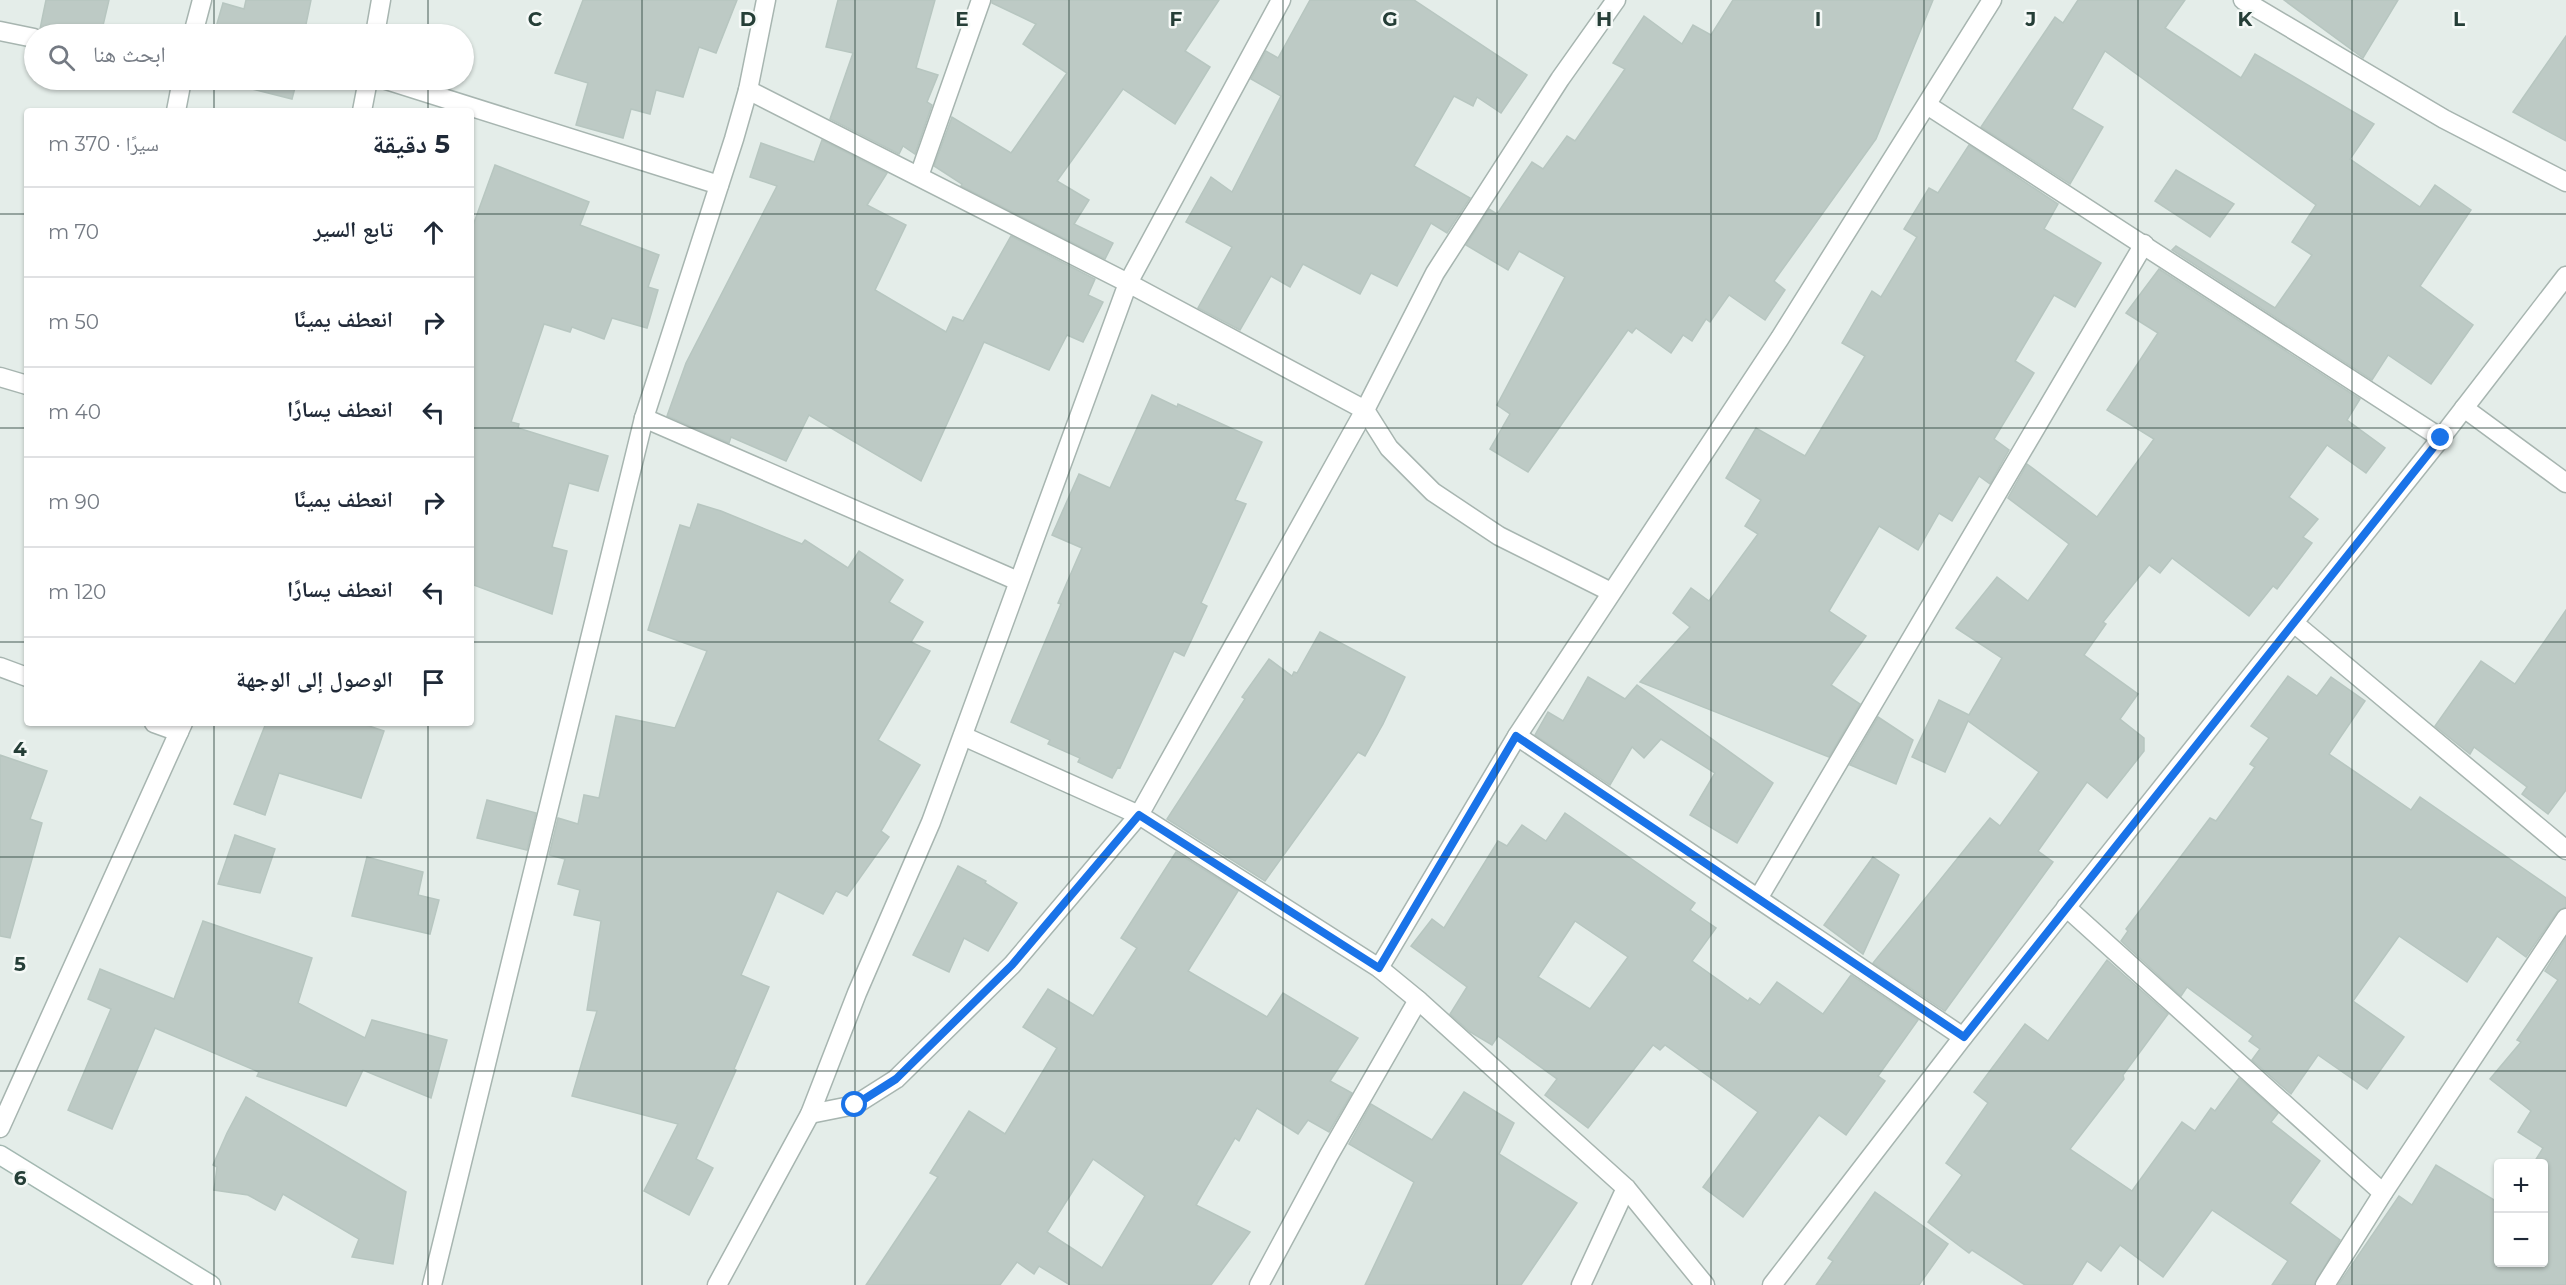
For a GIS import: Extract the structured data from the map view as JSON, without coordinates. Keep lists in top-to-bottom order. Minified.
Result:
{"page":{"search":"ابحث هنا","heading":["5 دقيقة","سيرًا · 370 m"],"list":[["تابع السير","70 m"],["انعطف يمينًا","50 m"],["انعطف يسارًا","40 m"],["انعطف يمينًا","90 m"],["انعطف يسارًا","120 m"],"الوصول إلى الوجهة"],"map_buttons":["+","−"]},"grid":{"columns":["C","D","E","F","G","H","I","J","K","L"],"rows":["4","5","6"]}}
